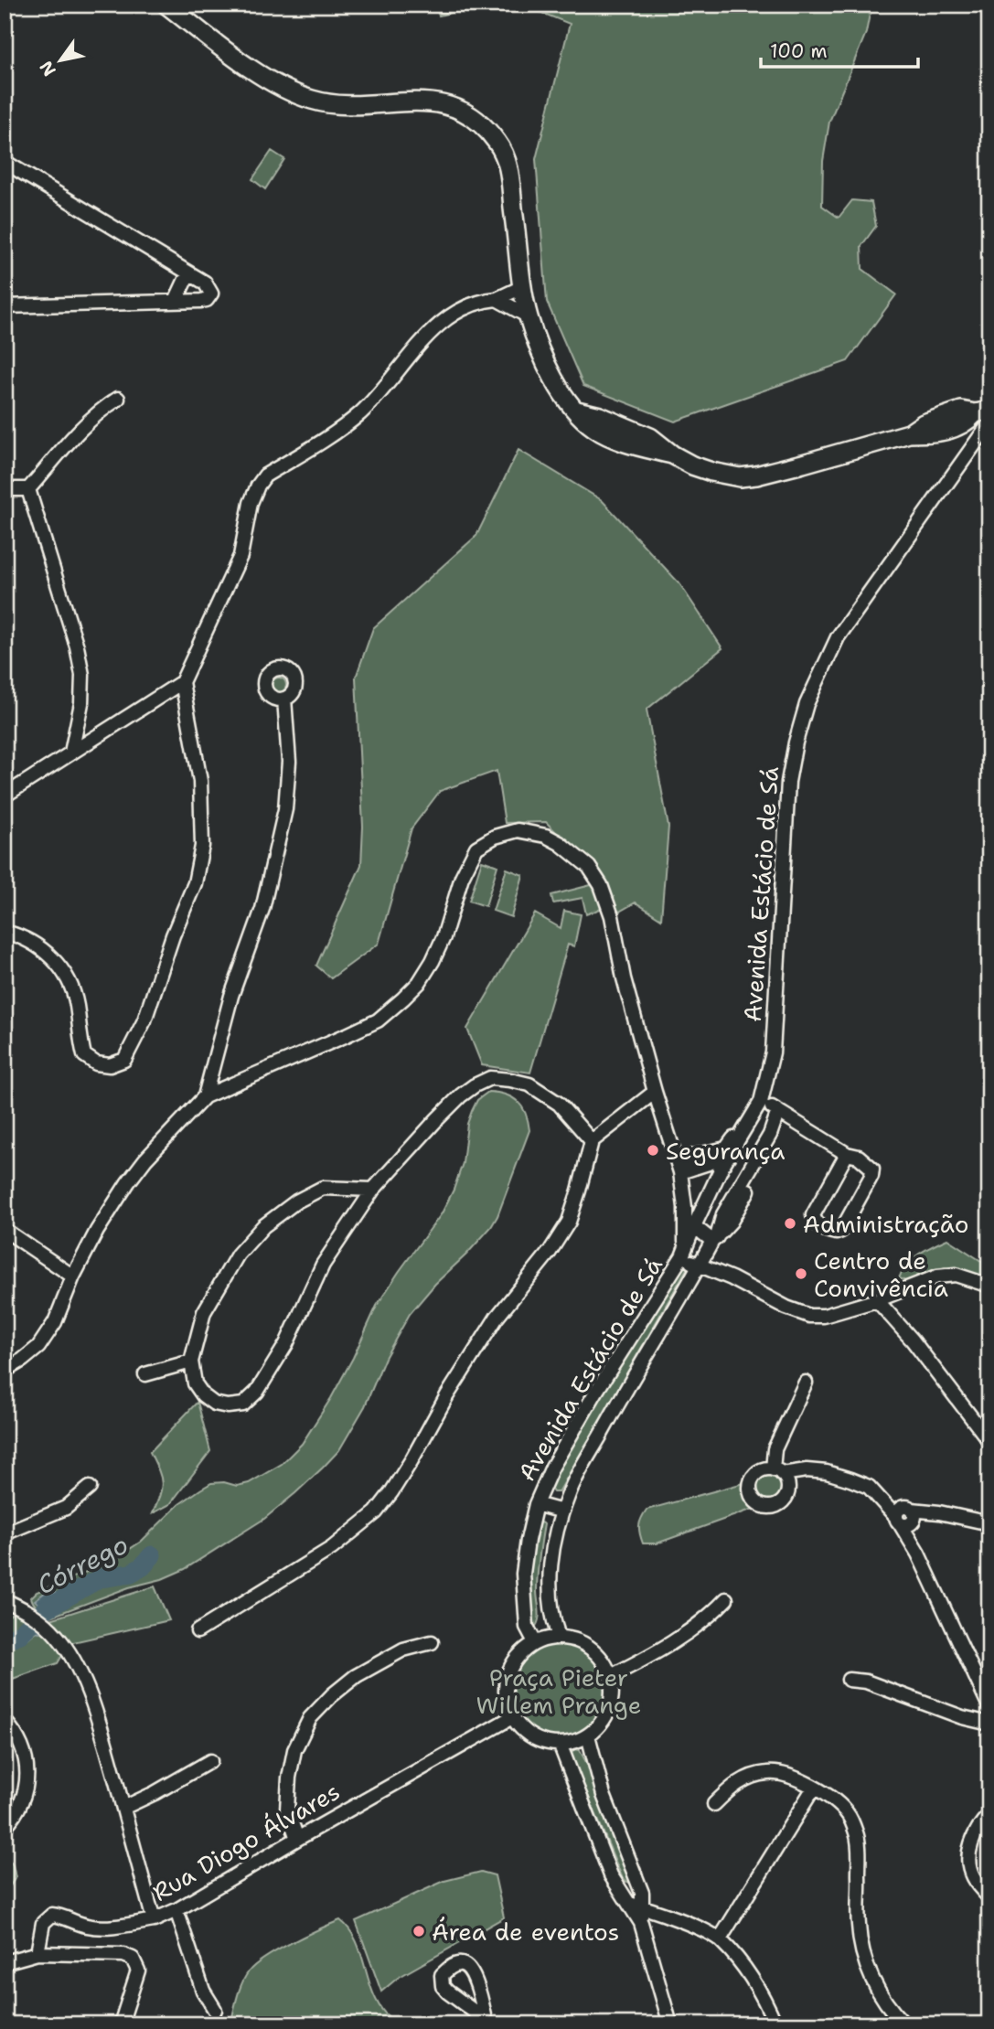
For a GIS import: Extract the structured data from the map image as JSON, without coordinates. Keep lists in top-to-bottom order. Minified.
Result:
{"streets":{"street":["Avenida Estácio de Sá","Rua Diogo Álvares"]},"crossings":[["Avenida Estácio de Sá","Rua Diogo Álvares"]],"water":["Córrego"],"parks":["Praça Pieter Willem Prange"],"places":["Segurança","Administração","Centro de Convivência","Área de eventos"],"scale_bar":"100 m","north":"bottom left"}
